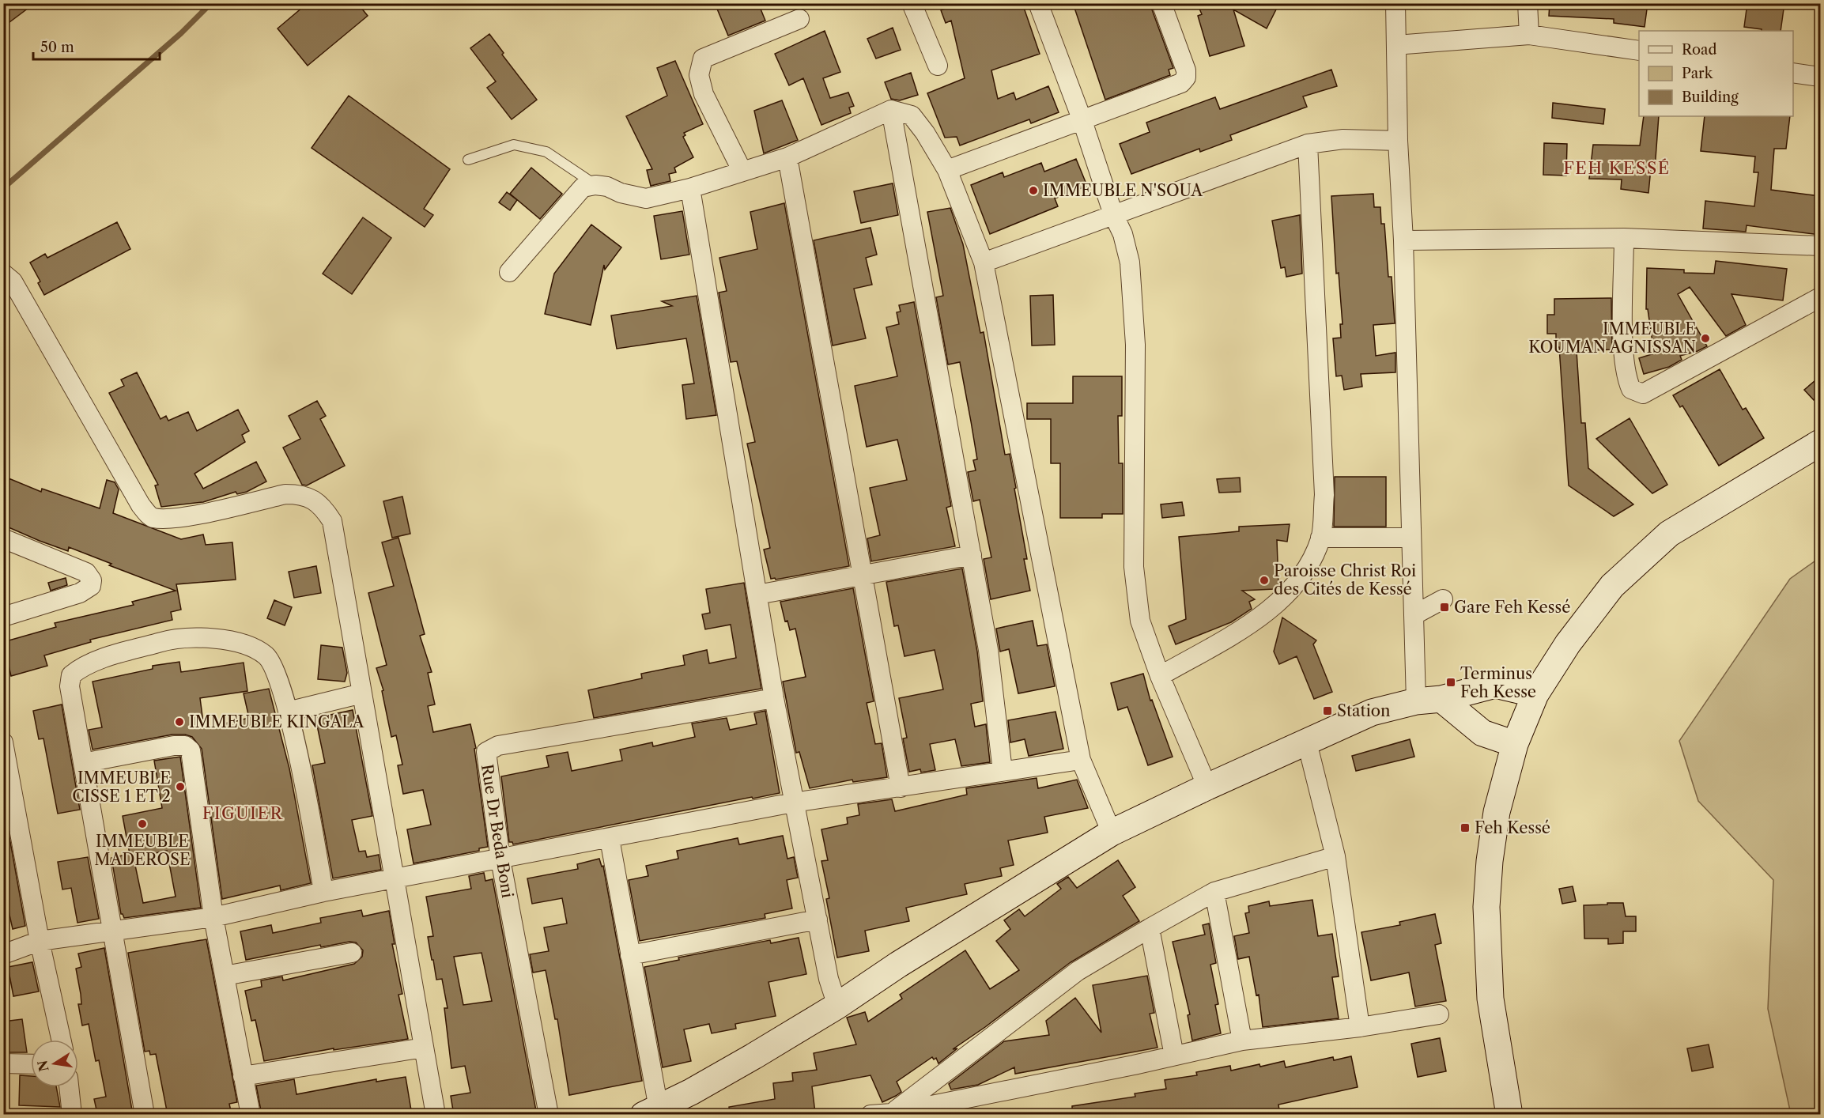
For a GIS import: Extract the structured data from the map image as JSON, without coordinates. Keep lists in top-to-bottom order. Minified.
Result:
{"streets":{"street":["Rue Dr Beda Boni"]},"districts":["FEH KESSÉ","FIGUIER"],"places":{"other":["IMMEUBLE N'SOUA","IMMEUBLE KOUMAN AGNISSAN","Paroisse Christ Roi des Cités de Kessé","IMMEUBLE KINGALA","IMMEUBLE CISSE 1 ET 2","IMMEUBLE MADEROSE"],"transit":["Gare Feh Kessé","Terminus Feh Kesse","Station","Feh Kessé"]},"legend":["Road","Park","Building"],"scale_bar":"50 m","north":"left"}
